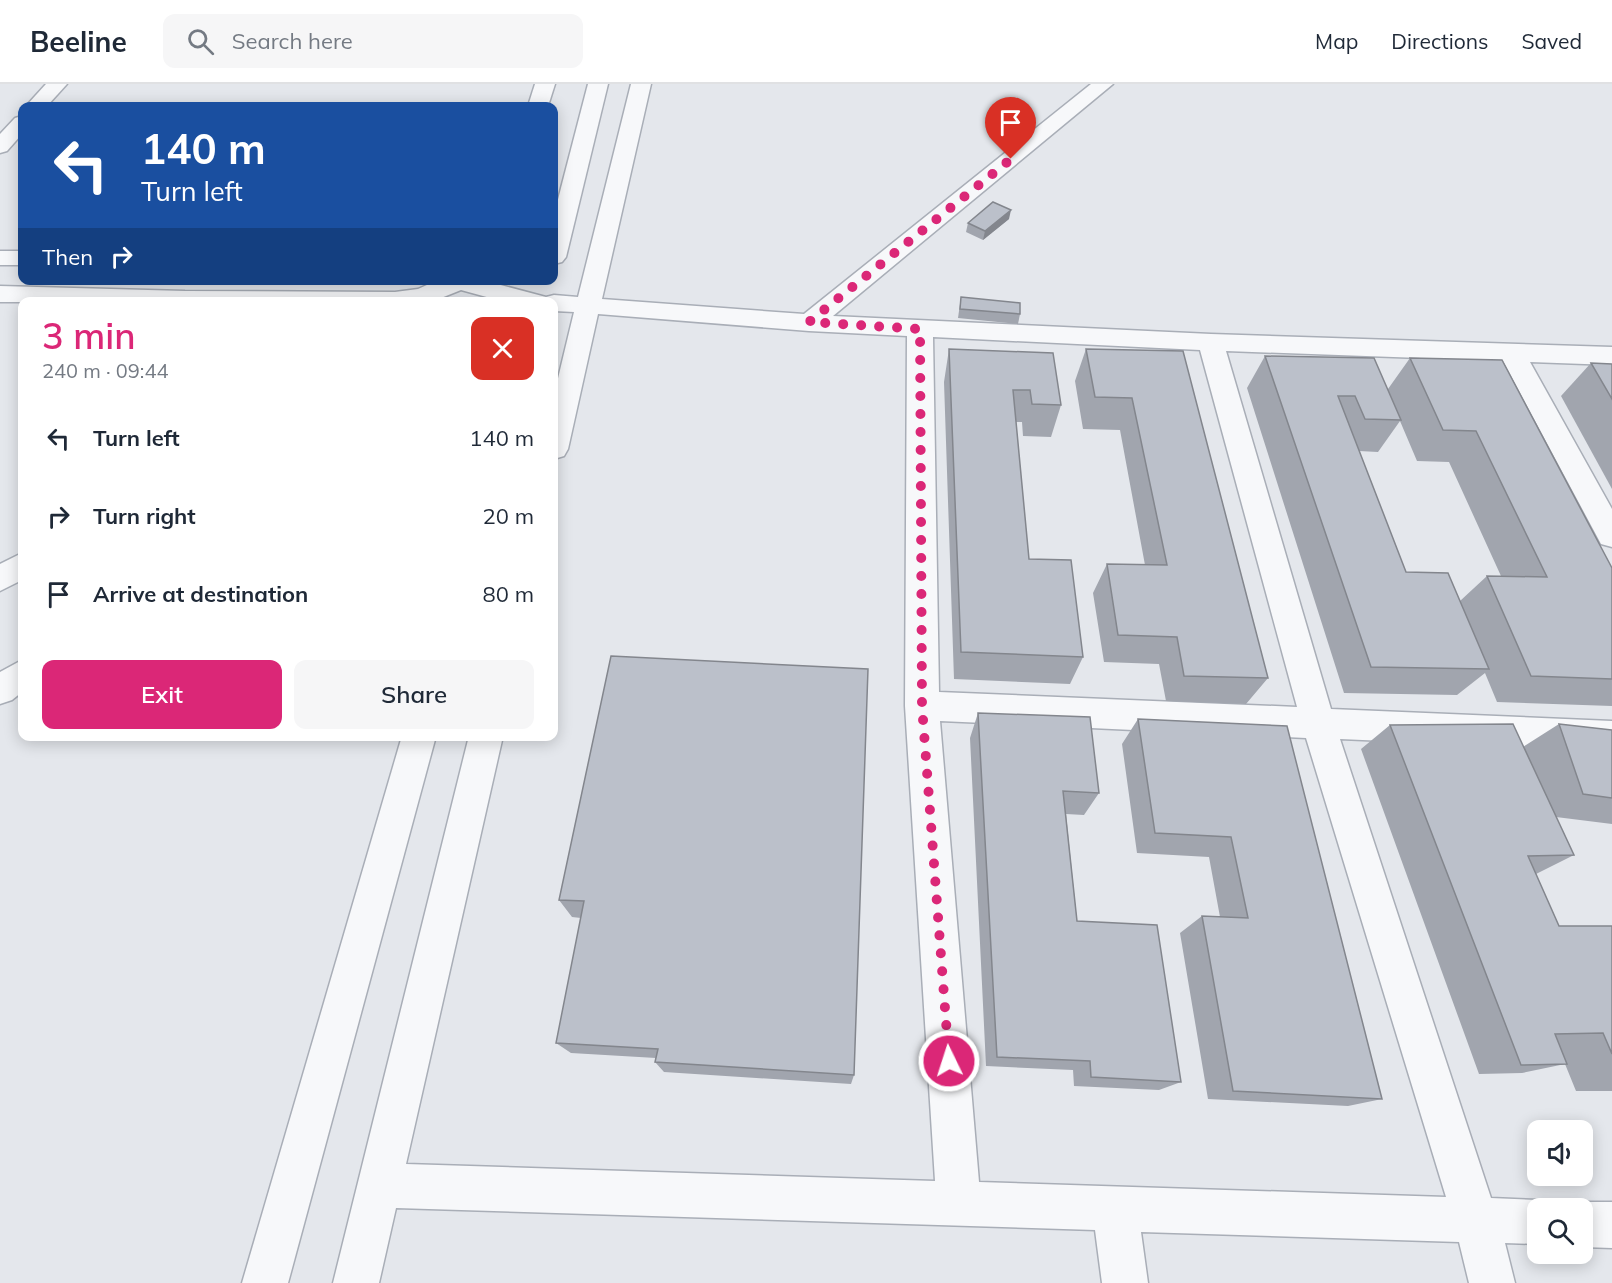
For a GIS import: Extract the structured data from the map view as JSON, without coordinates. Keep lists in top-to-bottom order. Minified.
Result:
{"page":{"header":"Beeline","search":"Search here","nav":["Map","Directions","Saved"],"turn":["140 m","Turn left"],"then":"Then","heading":["3 min","240 m · 09:44"],"list":[{"name":"Turn left","value":"140 m"},{"name":"Turn right","value":"20 m"},{"name":"Arrive at destination","value":"80 m"}],"buttons":["Exit","Share"]}}
